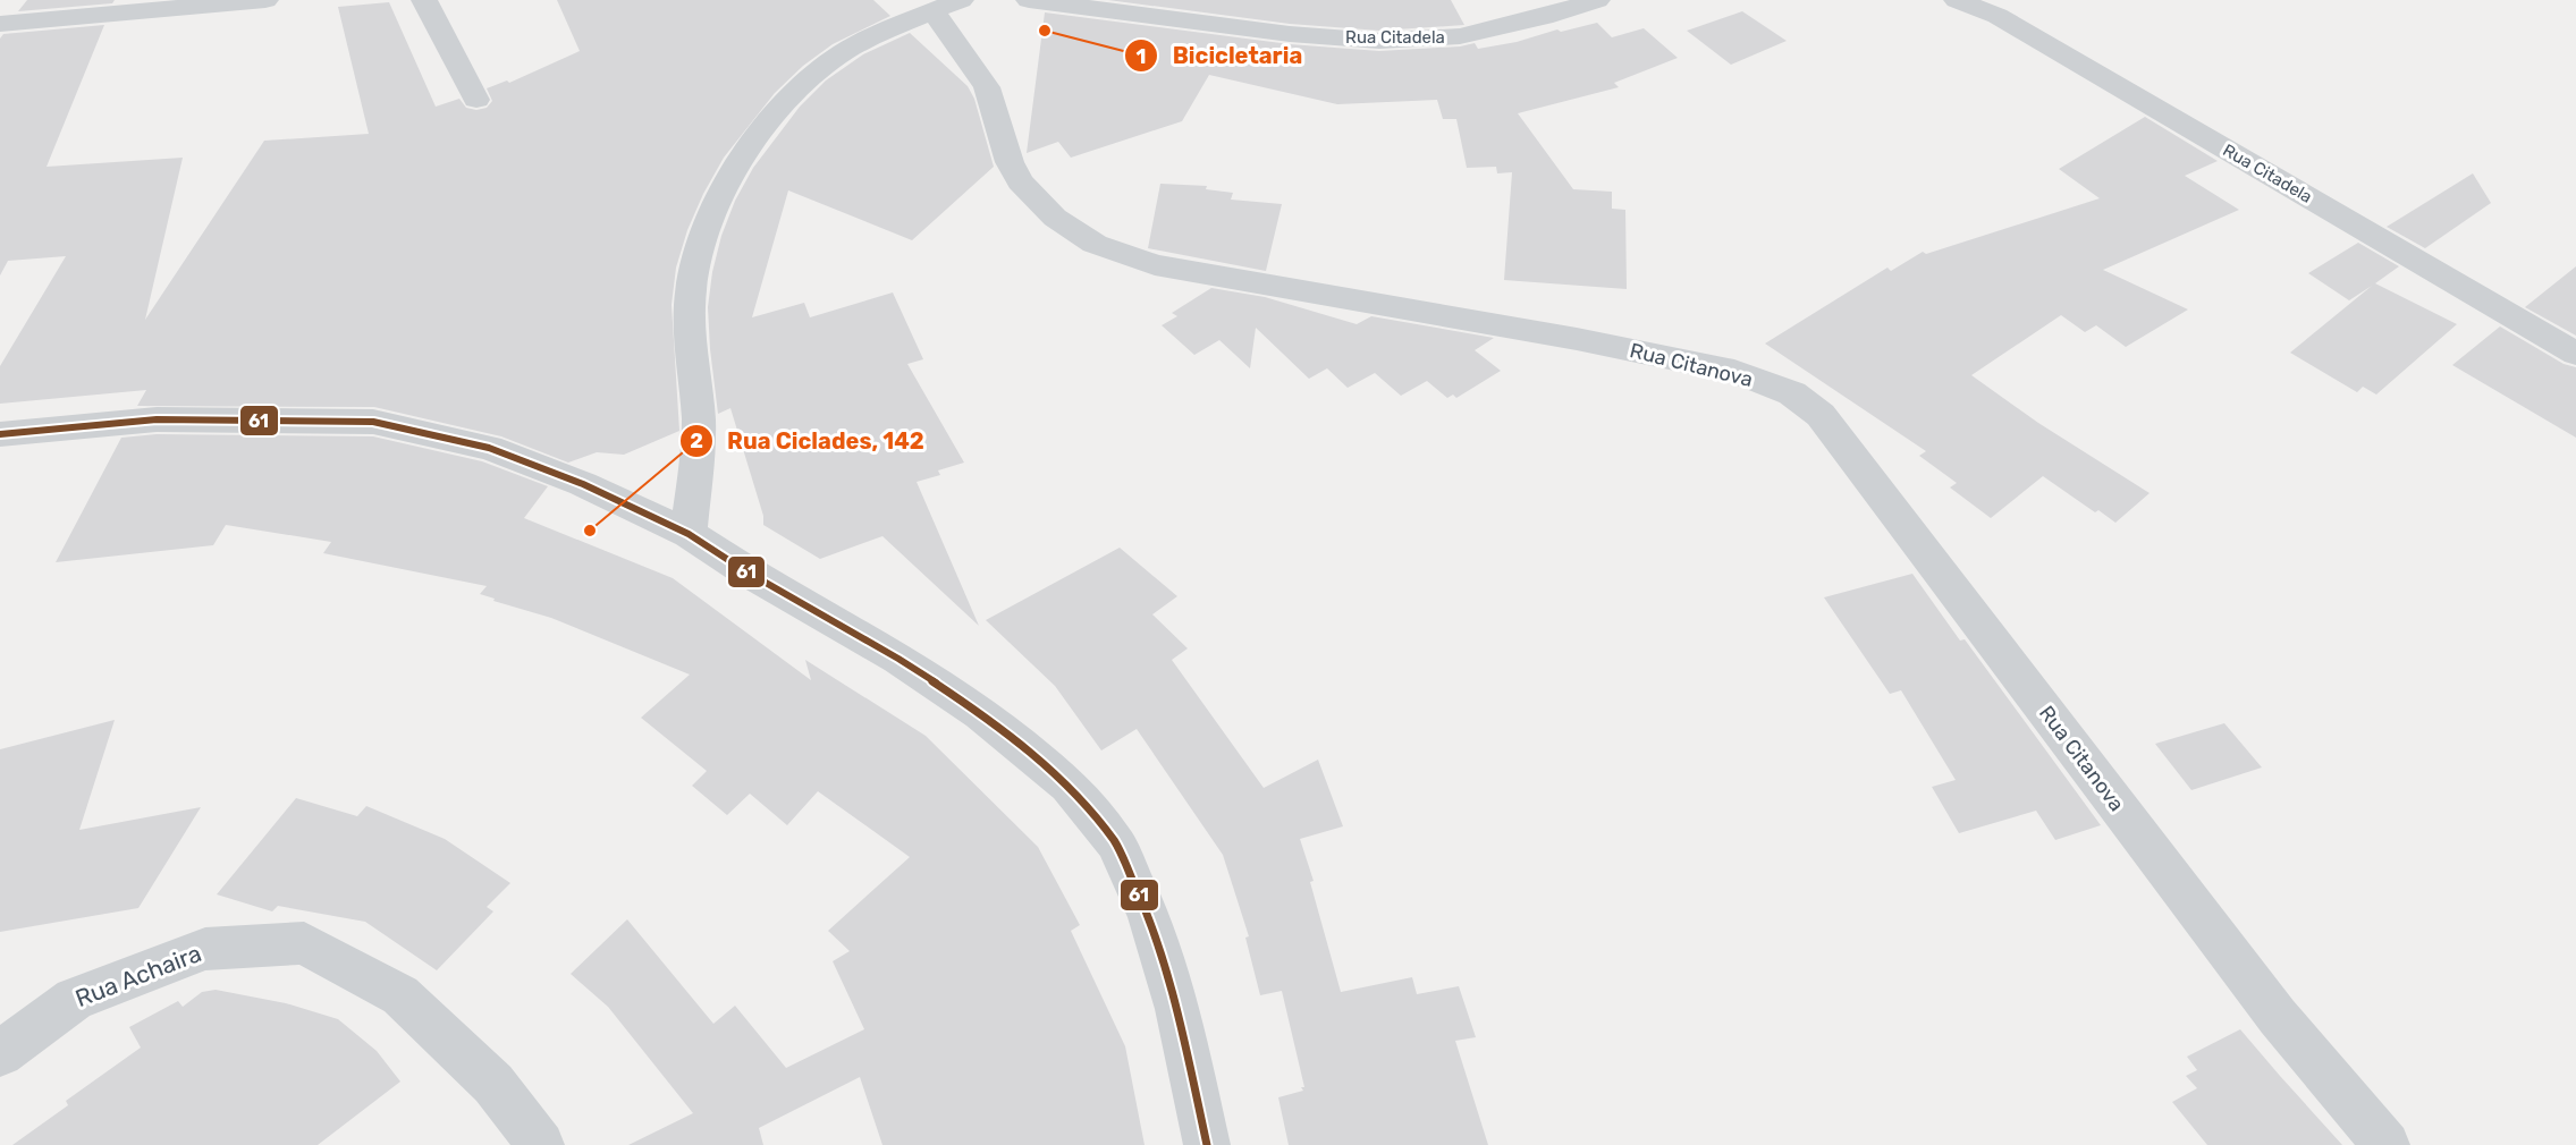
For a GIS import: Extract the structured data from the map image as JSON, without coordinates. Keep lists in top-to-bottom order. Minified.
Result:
{"streets":{"street":["Rua Citadela","Rua Citanova","Rua Achaira"]},"places":["Bicicletaria","Rua Ciclades, 142"],"lines":["transit line 61"]}
